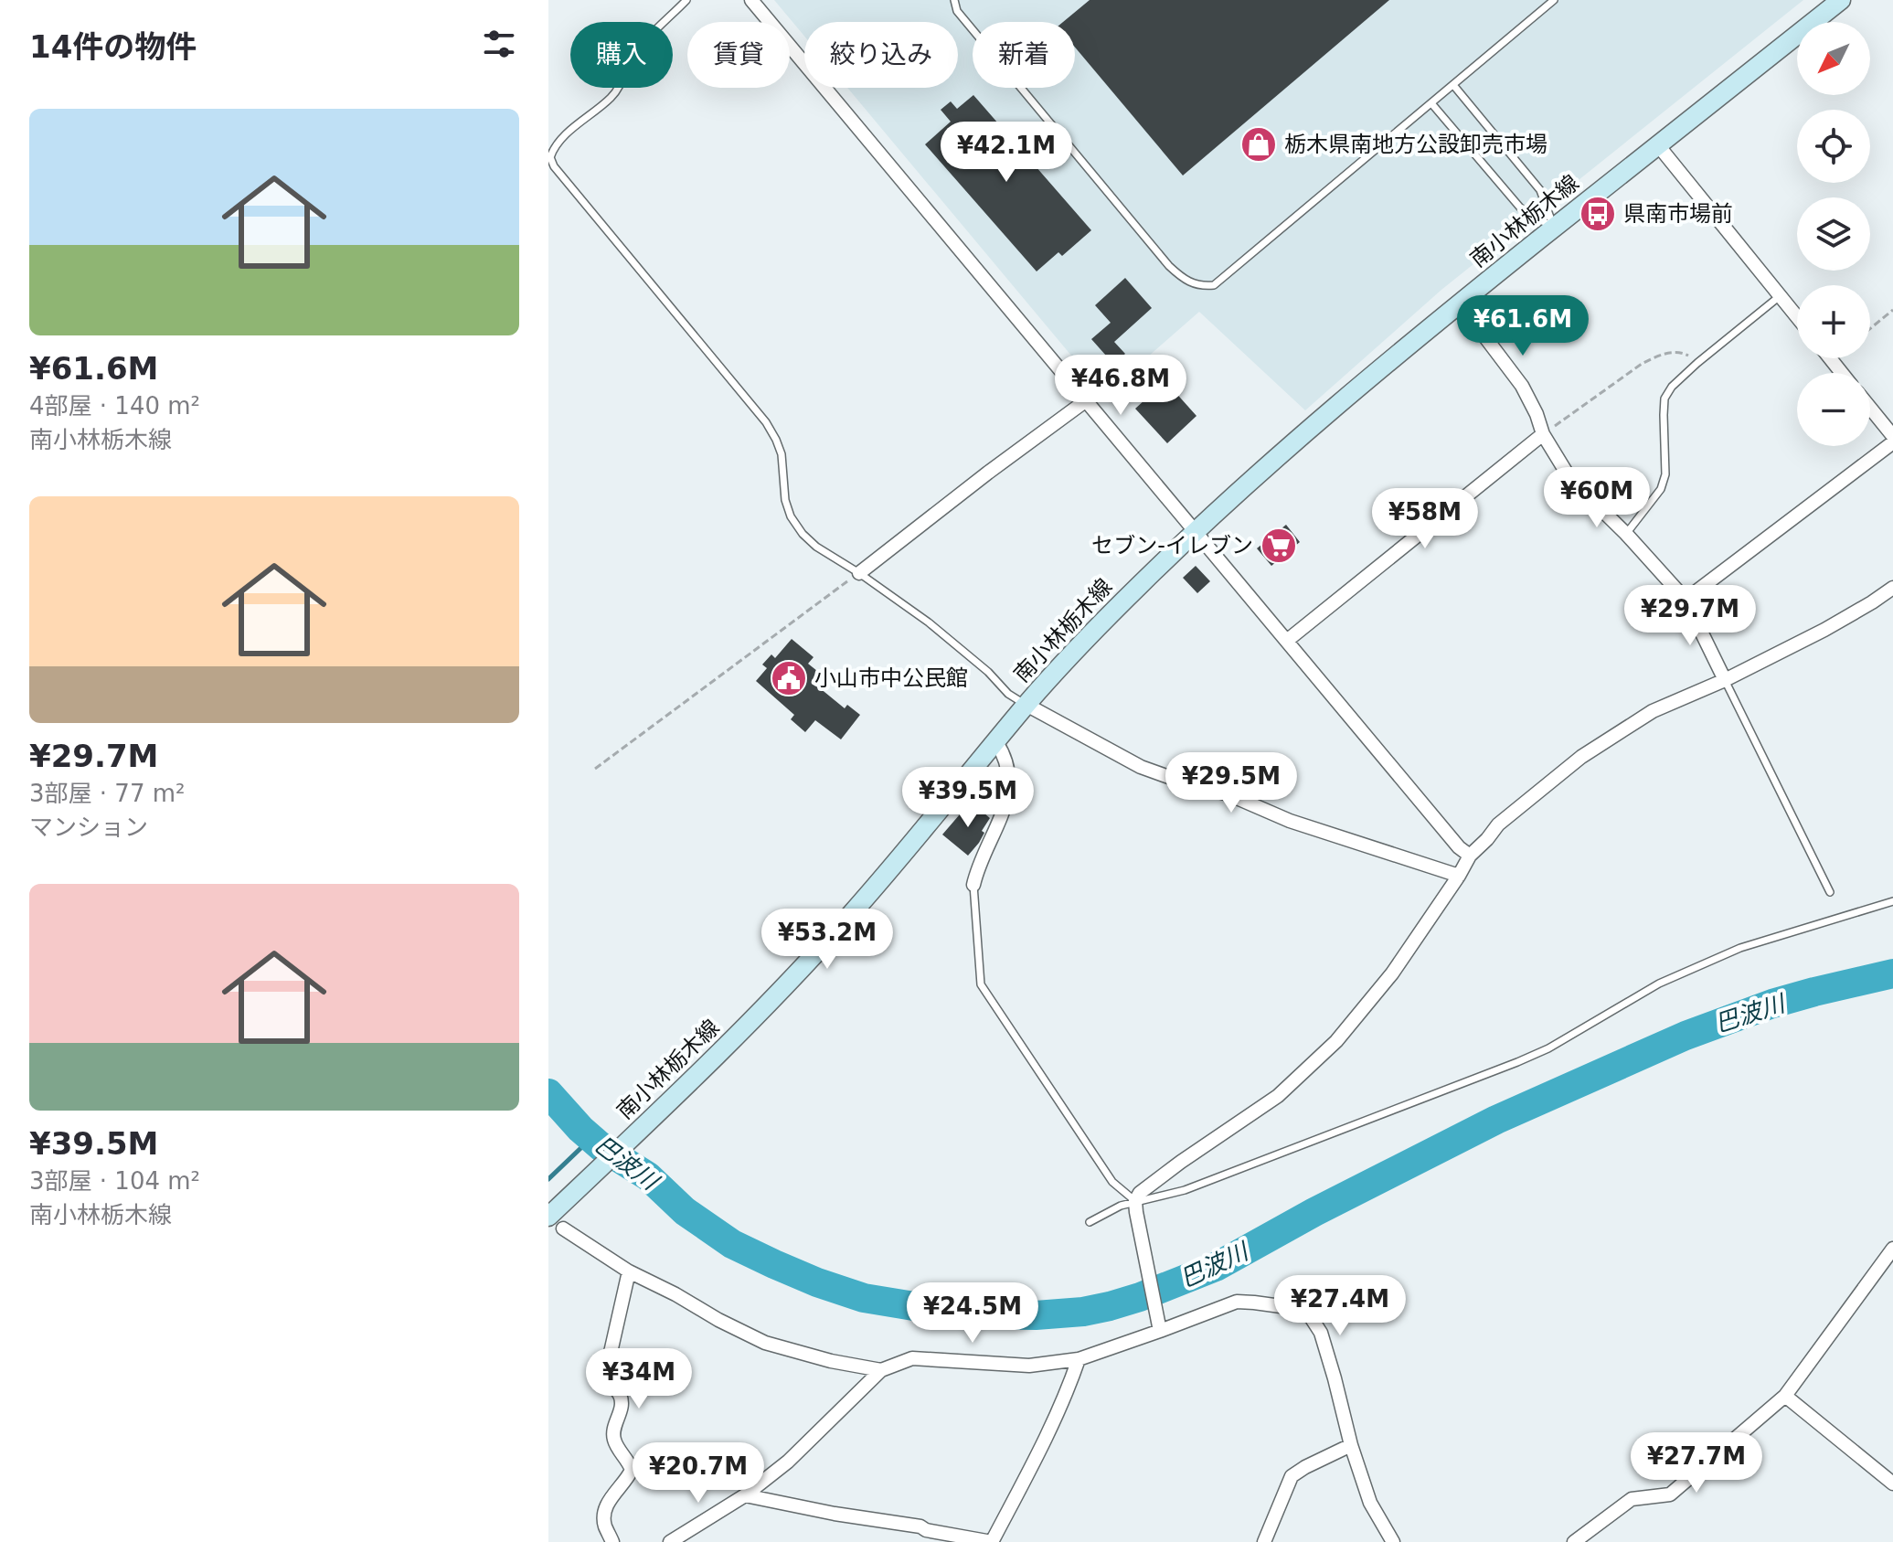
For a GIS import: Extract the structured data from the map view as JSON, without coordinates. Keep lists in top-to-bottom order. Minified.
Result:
{"streets":{"main road":["南小林栃木線"]},"water":["巴波川"],"places":{"shop":["栃木県南地方公設卸売市場"],"bus stop":["県南市場前"],"supermarket":["セブン-イレブン"],"public building":["小山市中公民館"]},"north":"bottom left","page":{"heading":"14件の物件","map_buttons":["+","−"],"chip":["購入","賃貸","絞り込み","新着"],"list":[{"name":"¥61.6M","note":"4部屋 · 140 m² · 南小林栃木線"},{"name":"¥29.7M","note":"3部屋 · 77 m² · マンション"},{"name":"¥39.5M","note":"3部屋 · 104 m² · 南小林栃木線"}],"price":["¥42.1M","¥61.6M","¥46.8M","¥60M","¥58M","¥29.7M","¥29.5M","¥39.5M","¥53.2M","¥27.4M","¥24.5M","¥34M","¥27.7M","¥20.7M"]}}
